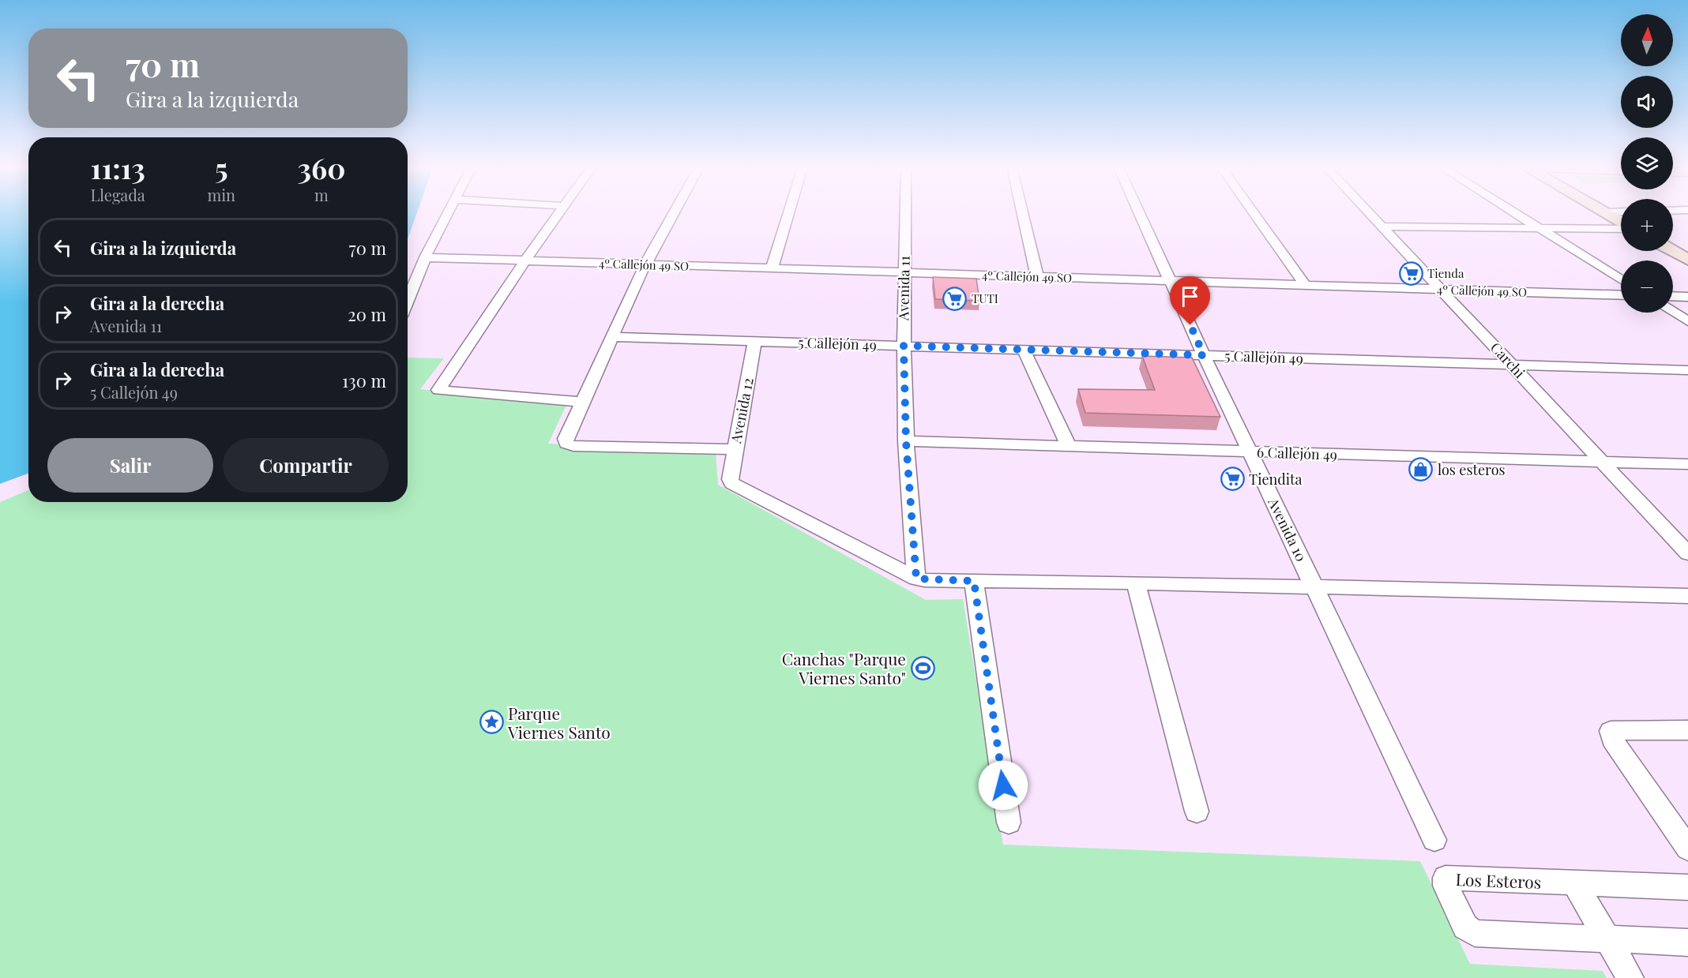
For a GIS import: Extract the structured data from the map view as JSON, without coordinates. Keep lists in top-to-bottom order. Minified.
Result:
{"streets":{"street":["4º Callejón 49 SO","Avenida 11","5 Callejón 49","Carchi","Avenida 12","6 Callejón 49","Avenida 10","Los Esteros"]},"crossings":[["4º Callejón 49 SO","Avenida 11"],["4º Callejón 49 SO","Carchi"],["4º Callejón 49 SO","Avenida 10"],["Avenida 11","5 Callejón 49"],["Avenida 11","Avenida 12"],["Avenida 11","6 Callejón 49"],["5 Callejón 49","Carchi"],["5 Callejón 49","Avenida 12"],["5 Callejón 49","Avenida 10"],["Carchi","6 Callejón 49"],["6 Callejón 49","Avenida 10"]],"places":{"supermarket":["Tienda","TUTI","Tiendita"],"shop":["los esteros"],"sports":["Canchas \"Parque Viernes Santo\""],"place":["Parque Viernes Santo"]},"north":"top","page":{"map_buttons":["+","−"],"turn":["70 m","Gira a la izquierda"],"eta":["11:13","Llegada","5","min","360","m"],"list":[{"name":"Gira a la izquierda","value":"70 m"},{"name":"Gira a la derecha","note":"Avenida 11","value":"20 m"},{"name":"Gira a la derecha","note":"5 Callejón 49","value":"130 m"}],"buttons":["Salir","Compartir"]}}
